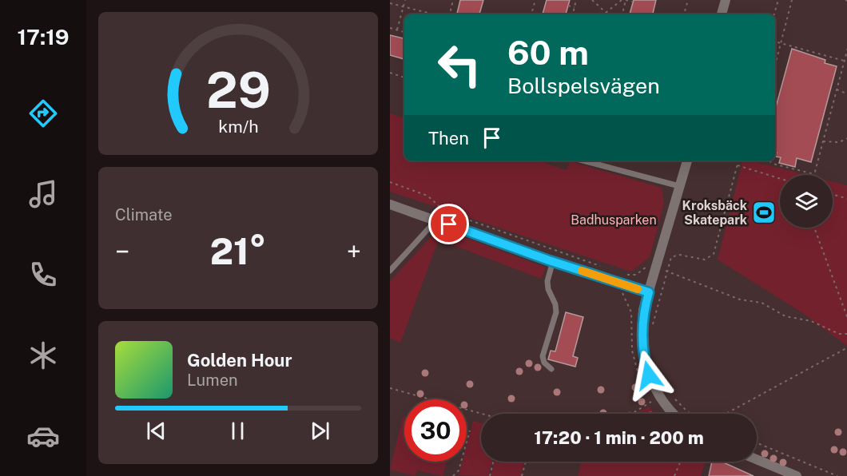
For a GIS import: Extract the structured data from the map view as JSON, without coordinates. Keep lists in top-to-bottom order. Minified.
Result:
{"parks":["Badhusparken"],"places":{"sports":["Kroksbäck Skatepark"]},"page":{"tabs":"17:19","turn":["60 m","Bollspelsvägen"],"then":"Then","tile":"Climate","heat":["−","21°","+"],"song":["Golden Hour","Lumen"],"limit":"30","trip":"17:20 · 1 min · 200 m","gauge":["29","km/h"]}}
